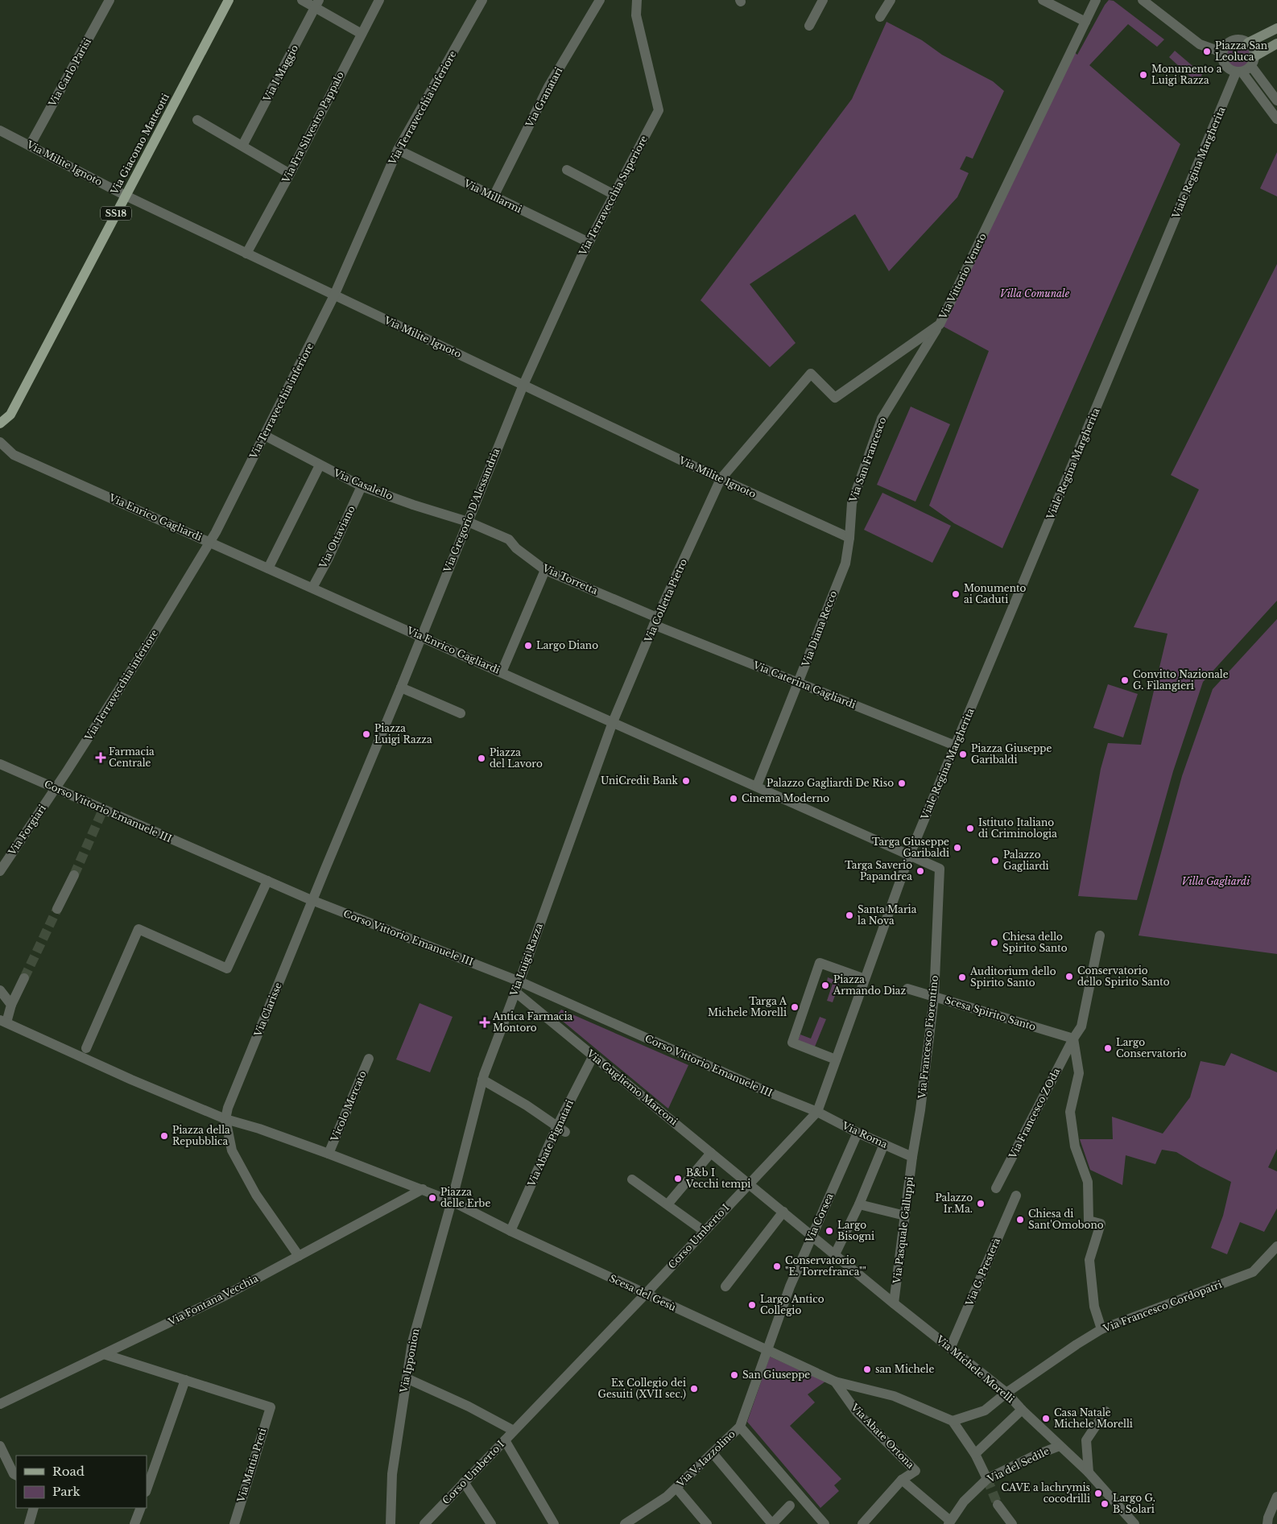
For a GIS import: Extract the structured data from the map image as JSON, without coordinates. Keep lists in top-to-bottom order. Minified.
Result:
{"streets":{"main road":["Via Giacomo Matteotti","SS18"],"street":["Via Carlo Parisi","Via I Maggio","Via Granatari","Via Terravecchia inferiore","Via Fra Silvestro Pappalo","Viale Regina Margherita","Via Milite Ignoto","Via Terravecchia Superiore","Via Millarmi","Via Vittorio Veneto","Via San Francesco","Via Casalello","Via Gregorio D'Alessandria","Via Enrico Gagliardi","Via Ottaviano","Via Torretta","Via Colletta Pietro","Via Diana Recco","Via Caterina Gagliardi","Corso Vittorio Emanuele III","Via Forgiari","Via Luigi Razza","Via Clarisse","Scesa Spirito Santo","Via Francesco Fiorentino","Via Gugliemo Marconi","Vicolo Mercato","Via Francesco ZOda","Via Roma","Via Abate Pignatari","Via Corsea","Via Pasquale Galluppi","Corso Umberto I","Via G. Presterà","Scesa del Gesù","Via Fontana Vecchia","Via Francesco Cordopatri","Via Ipponion","Via Michele Morelli","Via Abate Ortona","Via V. Iazzolino","Via Mattia Preti","Via del Sedile"]},"crossings":[["Via Carlo Parisi","Via Milite Ignoto"],["Via Granatari","Via Millarmi"],["Via Terravecchia inferiore","Via Milite Ignoto"],["Via Terravecchia inferiore","Via Millarmi"],["Via Terravecchia inferiore","Via Casalello"],["Via Terravecchia inferiore","Via Enrico Gagliardi"],["Via Terravecchia inferiore","Corso Vittorio Emanuele III"],["Via Terravecchia inferiore","Via Forgiari"],["Via Fra Silvestro Pappalo","Via Milite Ignoto"],["Via Giacomo Matteotti","Via Milite Ignoto"],["Viale Regina Margherita","Via Enrico Gagliardi"],["Viale Regina Margherita","Via Caterina Gagliardi"],["Viale Regina Margherita","Via Francesco Fiorentino"],["Viale Regina Margherita","Corso Umberto I"],["Via Milite Ignoto","Via Terravecchia Superiore"],["Via Milite Ignoto","Via Vittorio Veneto"],["Via Milite Ignoto","Via San Francesco"],["Via Milite Ignoto","Via Gregorio D'Alessandria"],["Via Milite Ignoto","Via Colletta Pietro"],["Via Milite Ignoto","Via Diana Recco"],["Via Terravecchia Superiore","Via Millarmi"],["Via Terravecchia Superiore","Via Gregorio D'Alessandria"],["Via Vittorio Veneto","Via San Francesco"],["Via Vittorio Veneto","Via Colletta Pietro"],["Via San Francesco","Via Diana Recco"],["Via Casalello","Via Gregorio D'Alessandria"],["Via Casalello","Via Ottaviano"],["Via Casalello","Via Torretta"],["Via Gregorio D'Alessandria","Via Enrico Gagliardi"],["Via Gregorio D'Alessandria","Via Torretta"],["Via Gregorio D'Alessandria","Via Clarisse"],["Via Enrico Gagliardi","Via Ottaviano"],["Via Enrico Gagliardi","Via Colletta Pietro"],["Via Enrico Gagliardi","Via Diana Recco"],["Via Enrico Gagliardi","Via Luigi Razza"],["Via Enrico Gagliardi","Via Francesco Fiorentino"],["Via Enrico Gagliardi","Corso Umberto I"],["Via Torretta","Via Colletta Pietro"],["Via Torretta","Via Caterina Gagliardi"],["Via Colletta Pietro","Via Caterina Gagliardi"],["Via Colletta Pietro","Via Luigi Razza"],["Via Diana Recco","Via Caterina Gagliardi"],["Corso Vittorio Emanuele III","Via Forgiari"],["Corso Vittorio Emanuele III","Via Luigi Razza"],["Corso Vittorio Emanuele III","Via Clarisse"],["Corso Vittorio Emanuele III","Via Roma"],["Corso Vittorio Emanuele III","Corso Umberto I"],["Via Luigi Razza","Via Gugliemo Marconi"],["Via Luigi Razza","Scesa del Gesù"],["Via Luigi Razza","Via Ipponion"],["Via Clarisse","Scesa del Gesù"],["Scesa Spirito Santo","Via Francesco Fiorentino"],["Scesa Spirito Santo","Via Francesco ZOda"],["Via Francesco Fiorentino","Via Roma"],["Via Francesco Fiorentino","Via Pasquale Galluppi"],["Via Francesco Fiorentino","Corso Umberto I"],["Via Gugliemo Marconi","Via Abate Pignatari"],["Via Gugliemo Marconi","Via Corsea"],["Via Gugliemo Marconi","Corso Umberto I"],["Via Gugliemo Marconi","Via Michele Morelli"],["Vicolo Mercato","Scesa del Gesù"],["Via Roma","Via Corsea"],["Via Roma","Via Pasquale Galluppi"],["Via Roma","Corso Umberto I"],["Via Abate Pignatari","Scesa del Gesù"],["Via Corsea","Scesa del Gesù"],["Via Corsea","Via Michele Morelli"],["Via Corsea","Via V. Iazzolino"],["Via Pasquale Galluppi","Via Michele Morelli"],["Corso Umberto I","Scesa del Gesù"],["Via G. Presterà","Via Michele Morelli"],["Scesa del Gesù","Via Fontana Vecchia"],["Scesa del Gesù","Via Francesco Cordopatri"],["Scesa del Gesù","Via Ipponion"],["Scesa del Gesù","Via Abate Ortona"],["Scesa del Gesù","Via V. Iazzolino"],["Via Francesco Cordopatri","Via Michele Morelli"],["Via Michele Morelli","Via del Sedile"]],"parks":["Villa Comunale","Villa Gagliardi"],"places":{"other":["Piazza San Leoluca","Monumento a Luigi Razza","Monumento ai Caduti","Largo Diano","Convitto Nazionale G. Filangieri","Piazza Luigi Razza","Piazza Giuseppe Garibaldi","Piazza del Lavoro","UniCredit Bank","Palazzo Gagliardi De Riso","Cinema Moderno","Istituto Italiano di Criminologia","Targa Giuseppe Garibaldi","Palazzo Gagliardi","Targa Saverio Papandrea","Santa Maria la Nova","Chiesa dello Spirito Santo","Conservatorio dello Spirito Santo","Auditorium dello Spirito Santo","Piazza Armando Diaz","Targa A Michele Morelli","Largo Conservatorio","Piazza della Repubblica","B&b I Vecchi tempi","Piazza delle Erbe","Palazzo Ir.Ma.","Chiesa di Sant'Omobono","Largo Bisogni","Conservatorio \"E. Torrefranca\"\"","Largo Antico Collegio","san Michele","San Giuseppe","Ex Collegio dei Gesuiti (XVII sec.)","Casa Natale Michele Morelli","CAVE a lachrymis cocodrilli","Largo G. B. Solari"],"health":["Farmacia Centrale","Antica Farmacia Montoro"]},"legend":["Road","Park"]}
